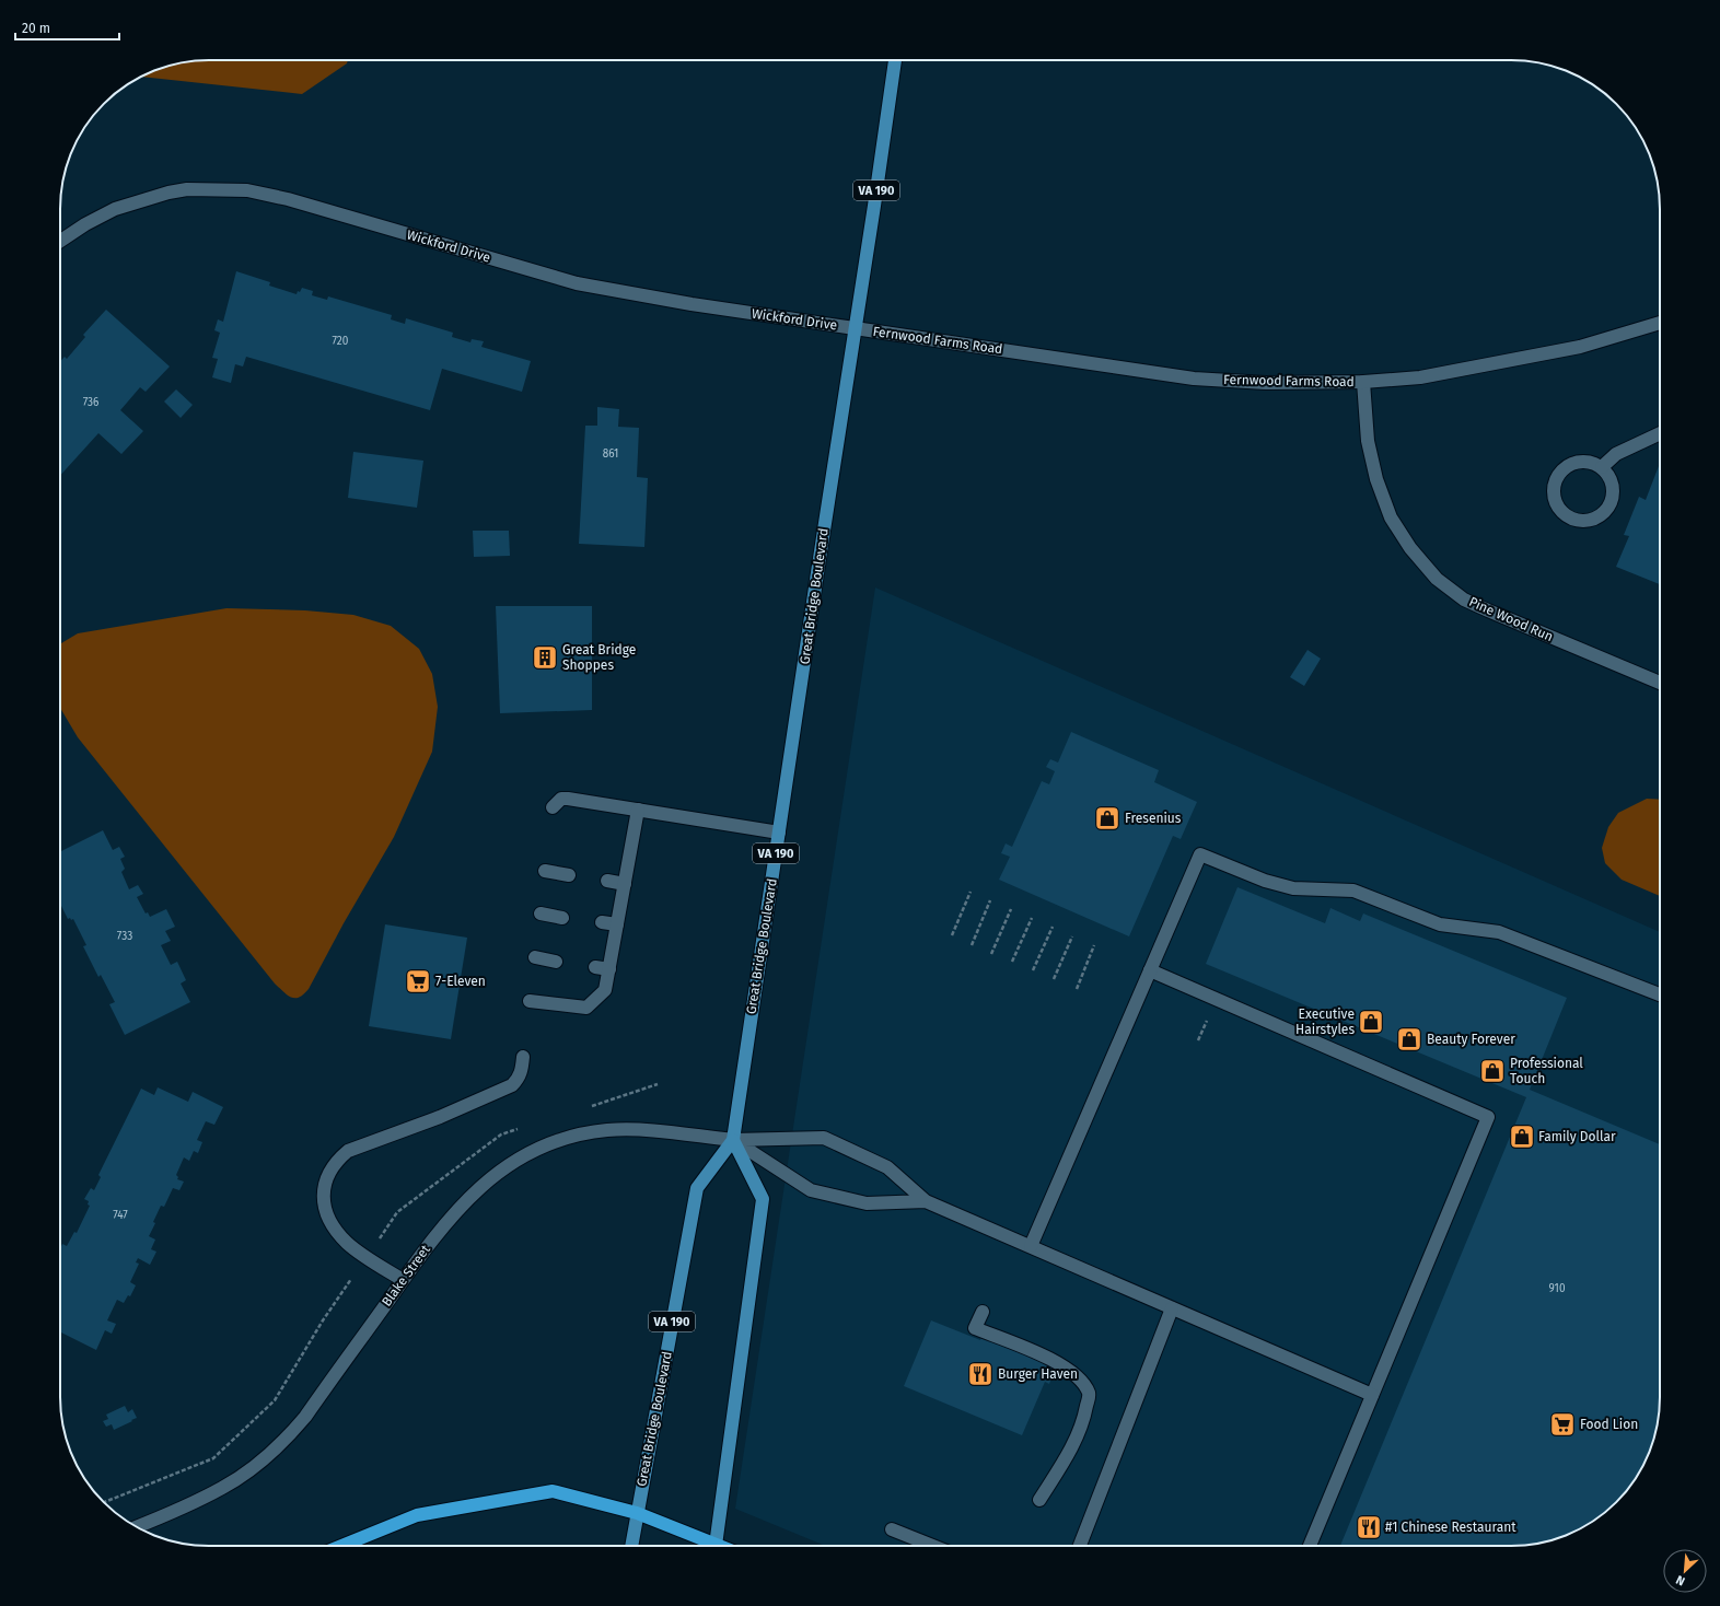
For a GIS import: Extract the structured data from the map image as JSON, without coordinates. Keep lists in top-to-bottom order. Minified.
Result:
{"streets":{"main road":["VA 190","Great Bridge Boulevard"],"street":["Wickford Drive","Fernwood Farms Road","Pine Wood Run","Blake Street"]},"crossings":[["Wickford Drive","Fernwood Farms Road"],["Wickford Drive","Great Bridge Boulevard"],["Fernwood Farms Road","Great Bridge Boulevard"],["Fernwood Farms Road","Pine Wood Run"],["Great Bridge Boulevard","Blake Street"]],"places":{"building":["Great Bridge Shoppes"],"shop":["Fresenius","Executive Hairstyles","Beauty Forever","Professional Touch","Family Dollar"],"supermarket":["7-Eleven","Food Lion"],"restaurant":["Burger Haven","#1 Chinese Restaurant"]},"house_numbers":["720","736","861","733","747","910"],"scale_bar":"20 m","north":"bottom left"}
